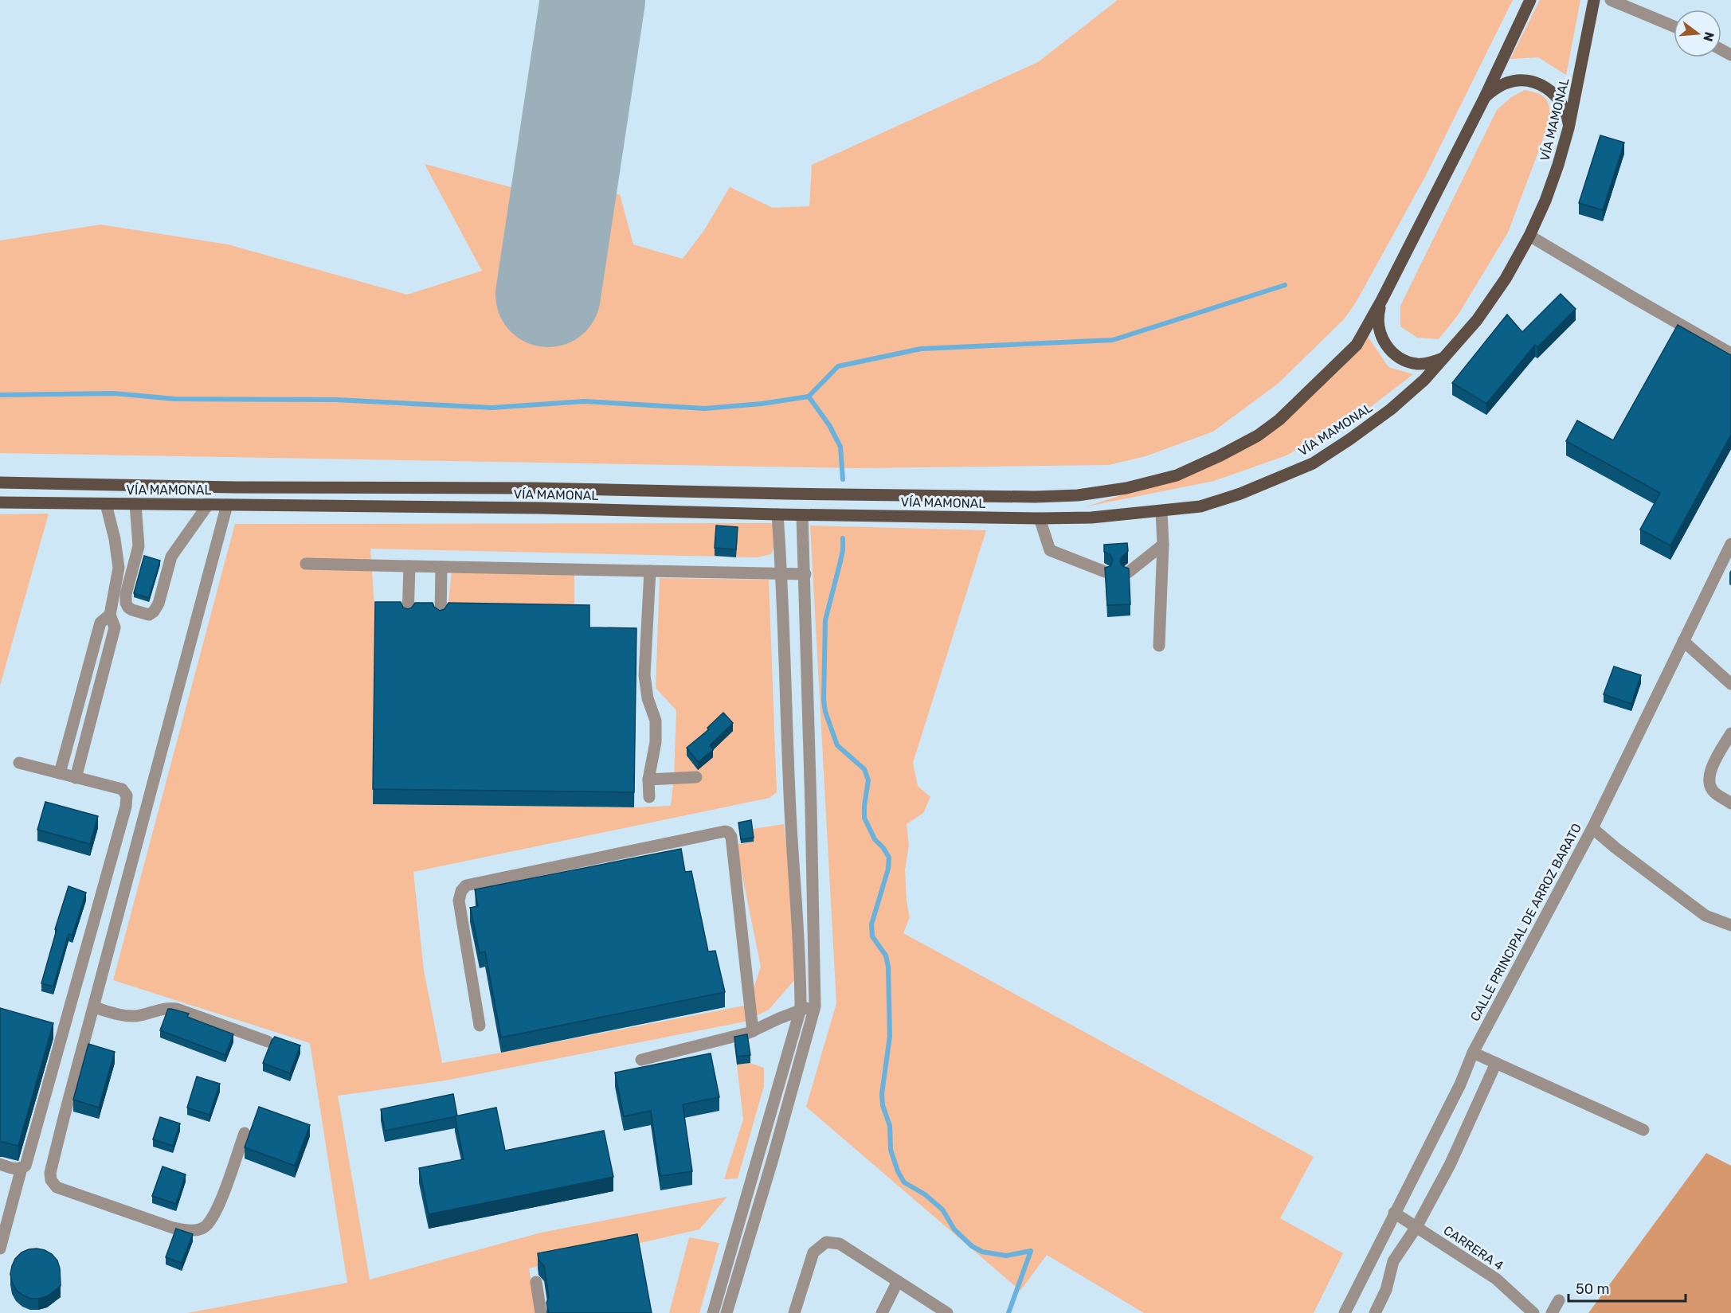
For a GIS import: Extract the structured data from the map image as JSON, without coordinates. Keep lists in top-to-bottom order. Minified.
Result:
{"streets":{"main road":["VÍA MAMONAL"],"street":["CALLE PRINCIPAL DE ARROZ BARATO","CARRERA 4"]},"crossings":[["CALLE PRINCIPAL DE ARROZ BARATO","CARRERA 4"]],"scale_bar":"50 m","north":"right"}
